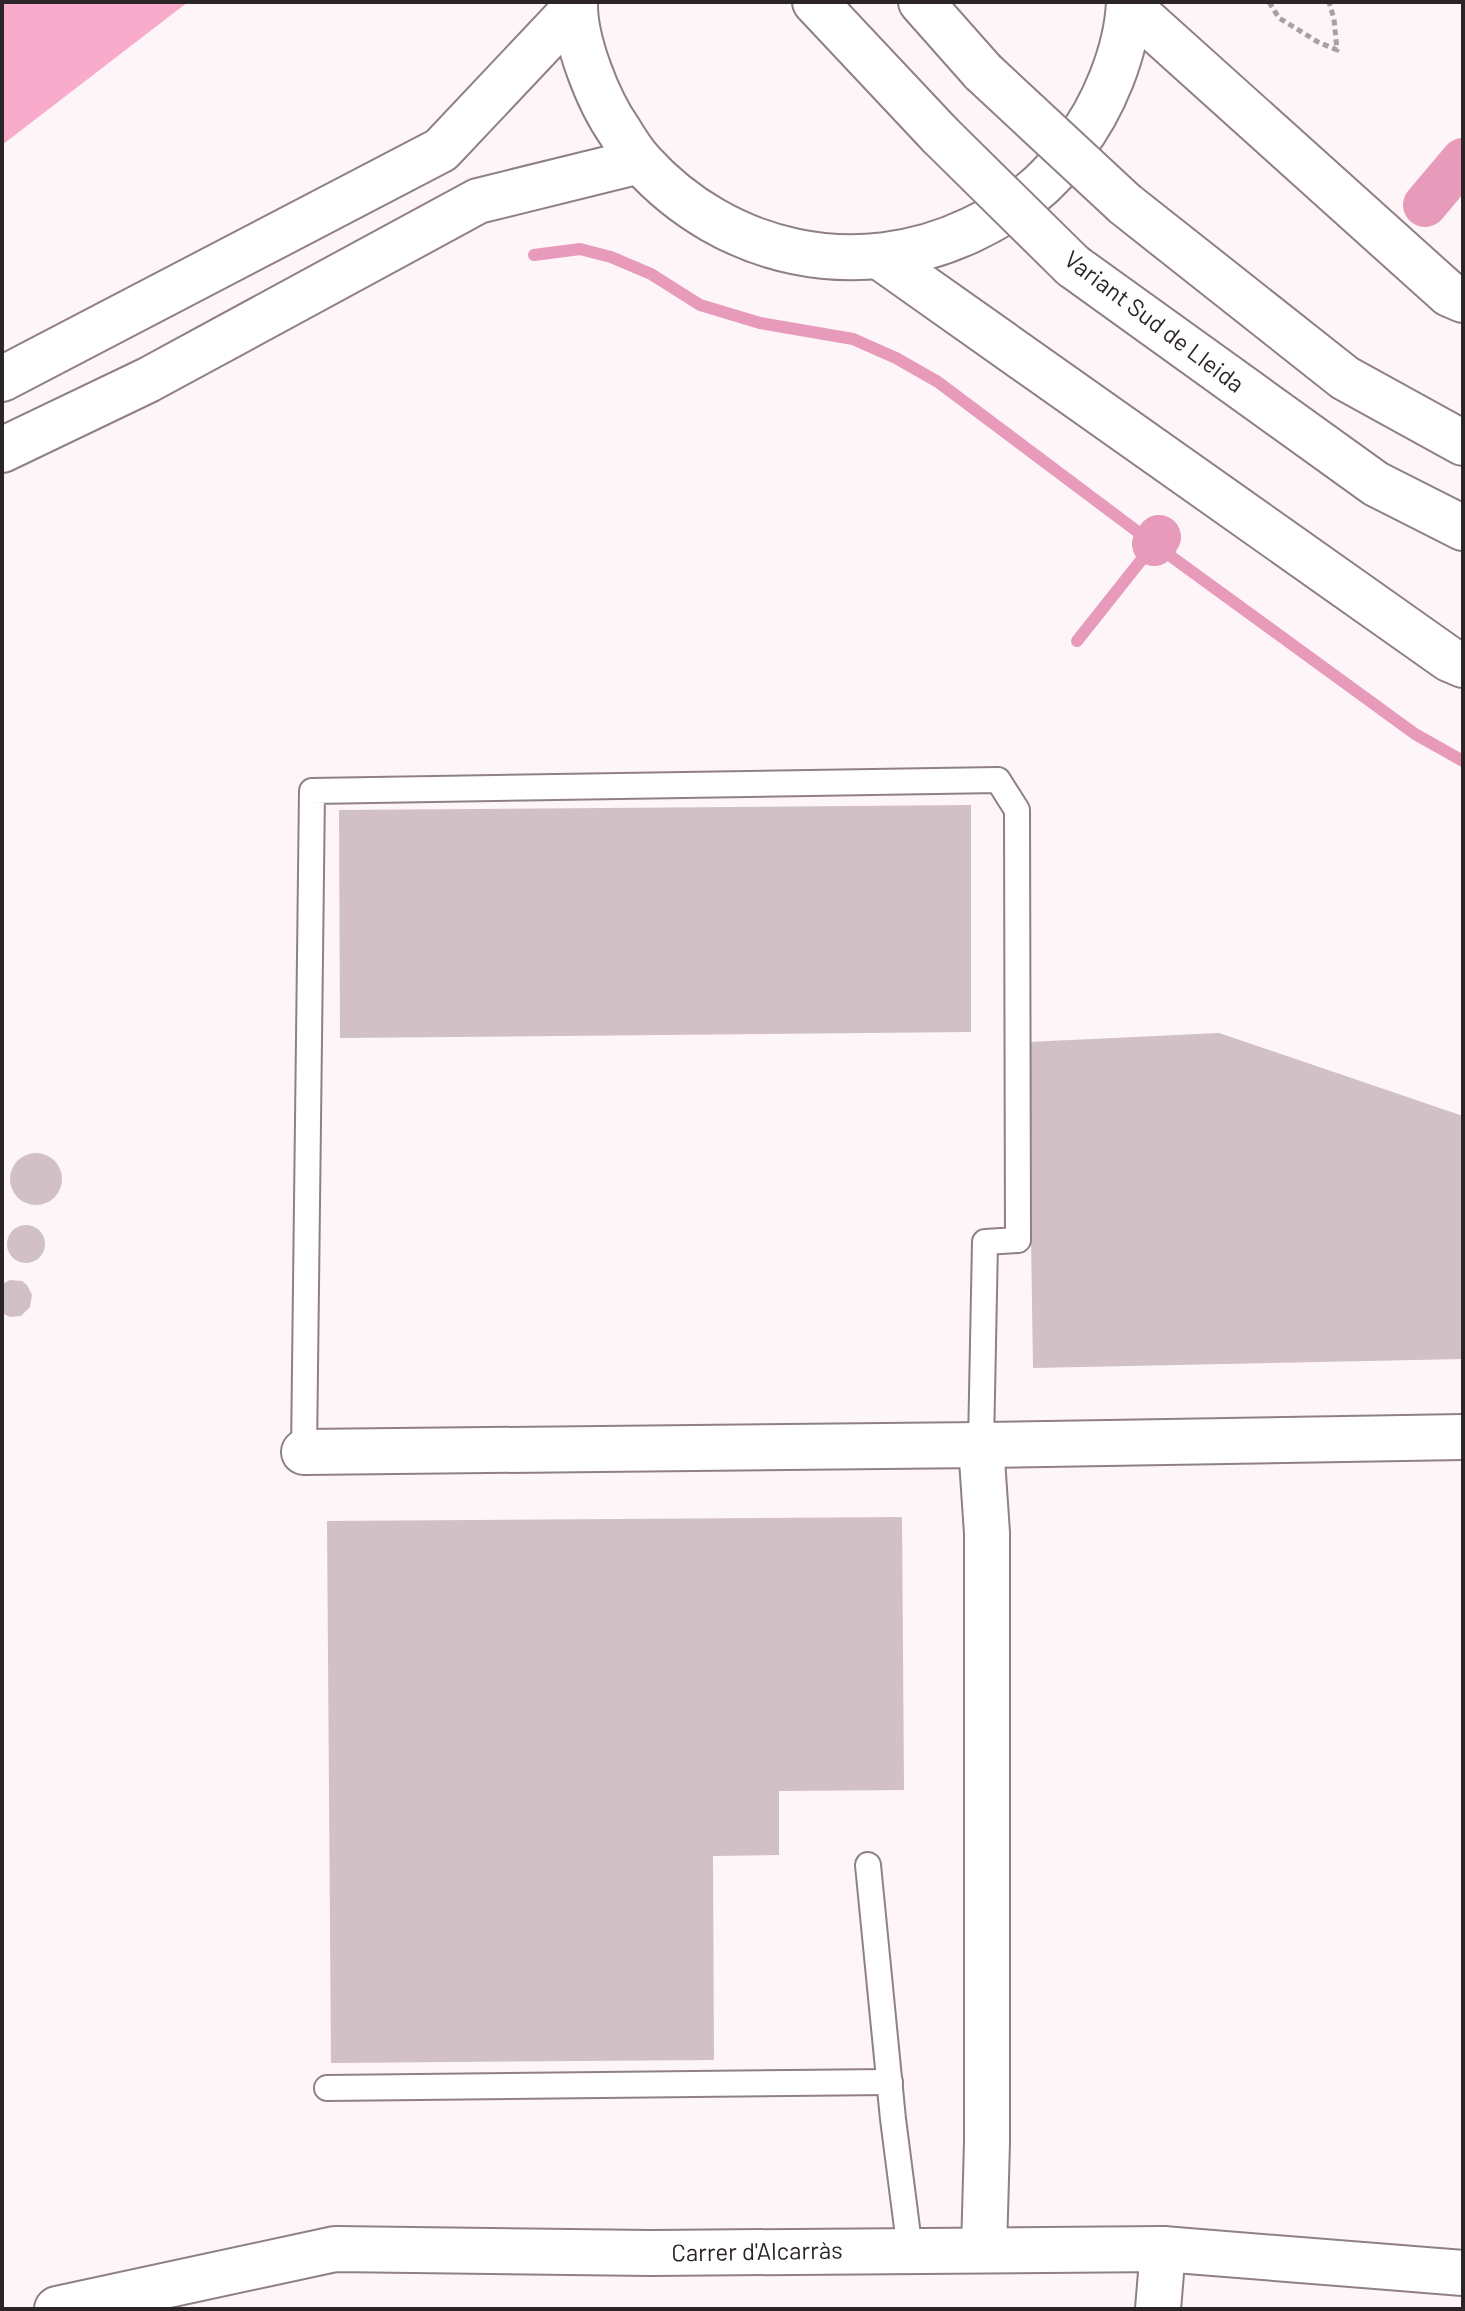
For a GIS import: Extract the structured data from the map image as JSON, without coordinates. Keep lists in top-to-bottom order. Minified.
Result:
{"streets":{"main road":["Variant Sud de Lleida","Carrer d'Alcarràs"]}}
